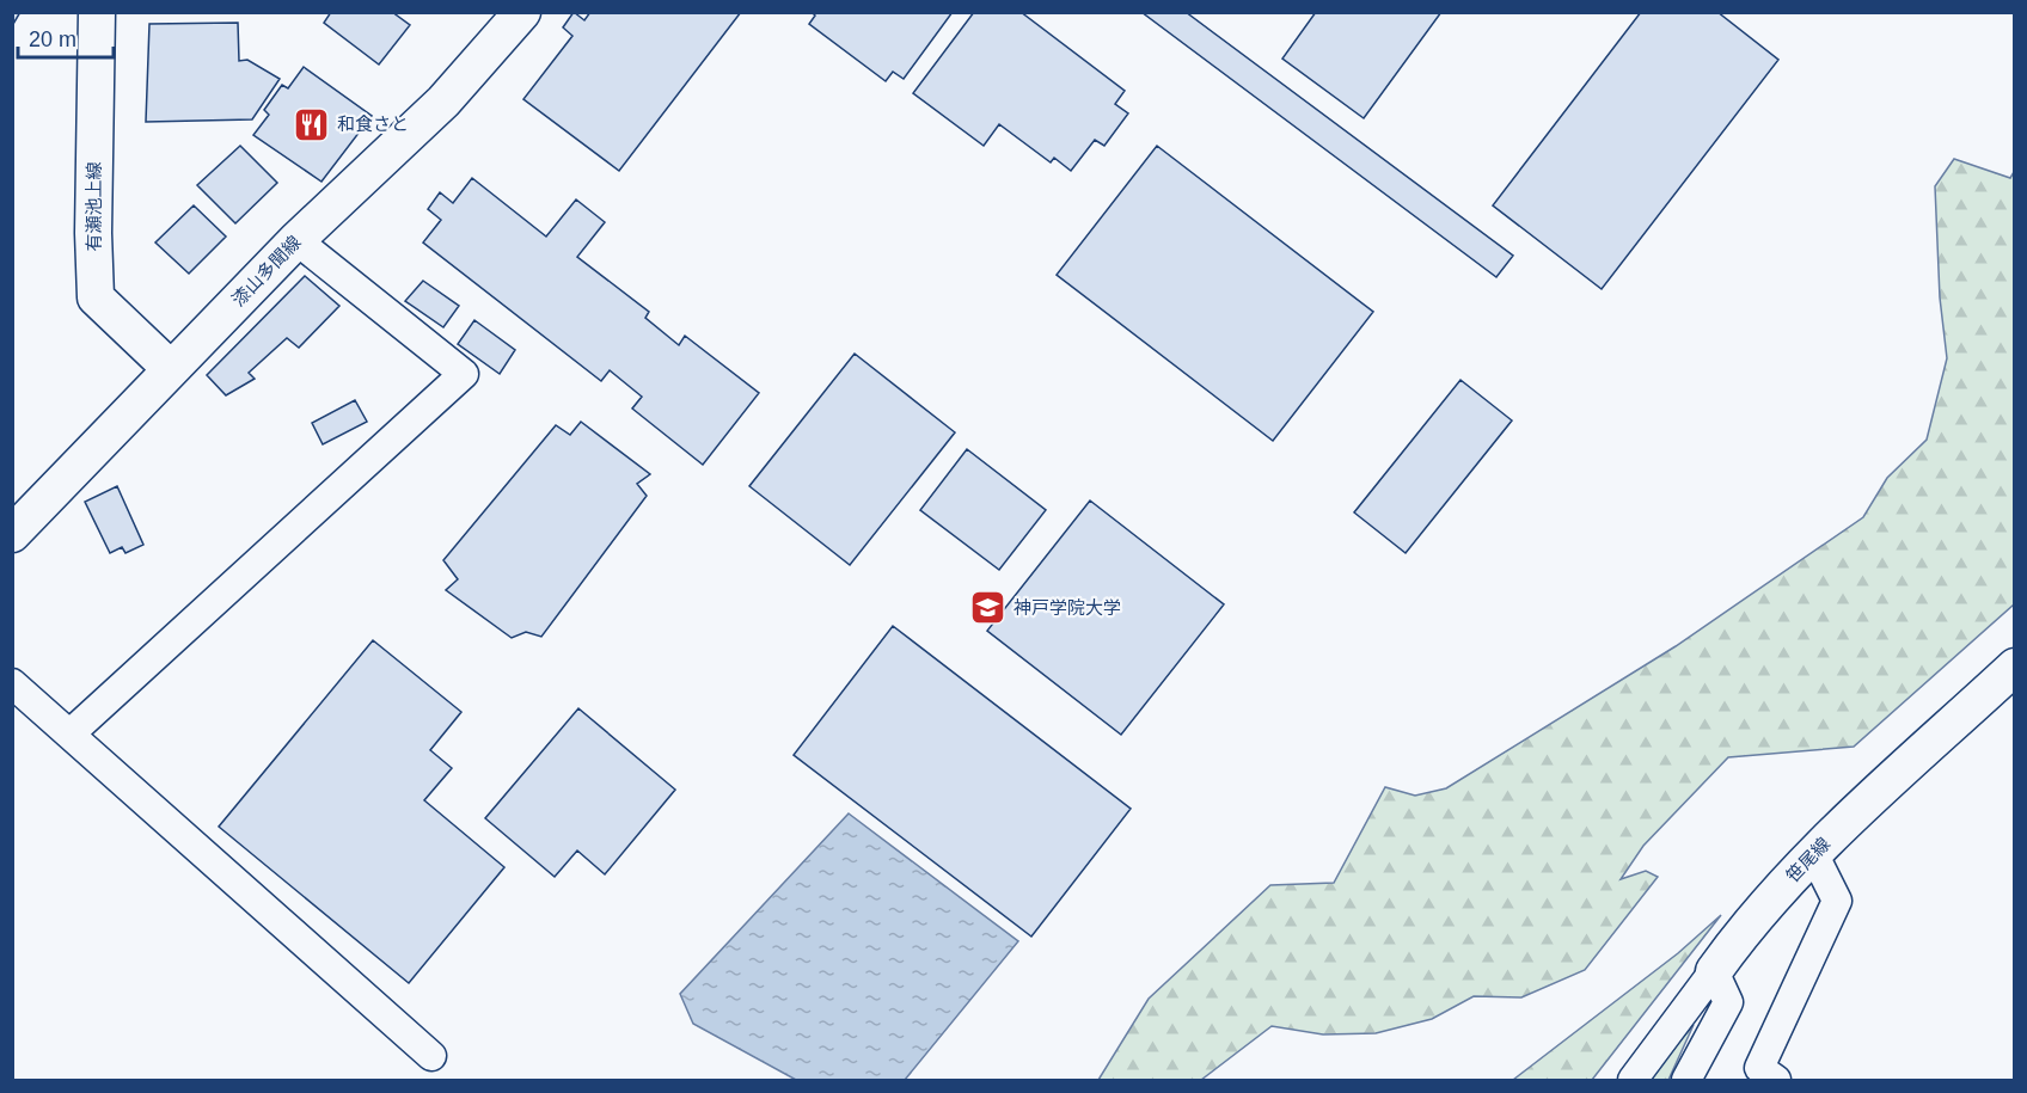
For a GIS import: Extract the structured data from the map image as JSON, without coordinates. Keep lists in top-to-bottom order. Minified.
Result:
{"streets":{"street":["有瀬池上線","漆山多聞線","笹尾線"]},"crossings":[["有瀬池上線","漆山多聞線"]],"places":{"restaurant":["和食さと"],"school or university":["神戸学院大学"]},"scale_bar":"20 m"}
